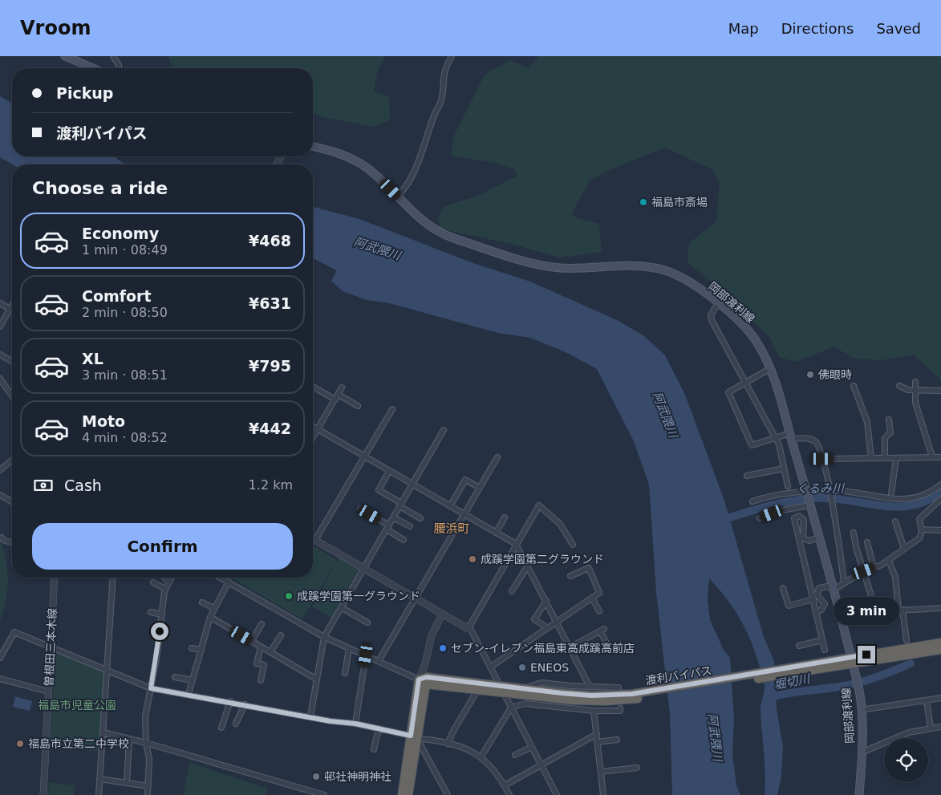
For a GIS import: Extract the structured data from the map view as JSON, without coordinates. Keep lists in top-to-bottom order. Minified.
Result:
{"streets":{"highway":["渡利バイパス"],"main road":["岡部渡利線"],"street":["曽根田三本木線"]},"crossings":[["岡部渡利線","渡利バイパス"]],"districts":["腰浜町"],"water":["阿武隈川","くるみ川","堀切川"],"parks":["福島市児童公園"],"places":["福島市斎場","佛眼時","成蹊学園第二グラウンド","成蹊学園第一グラウンド","セブン-イレブン福島東高成蹊高前店","ENEOS","福島市立第二中学校","邨社神明神社"],"page":{"header":"Vroom","nav":["Map","Directions","Saved"],"banner":["Pickup","渡利バイパス"],"heading":"Choose a ride","list":[{"name":"Economy","note":"1 min · 08:49","value":"¥468"},{"name":"Comfort","note":"2 min · 08:50","value":"¥631"},{"name":"XL","note":"3 min · 08:51","value":"¥795"},{"name":"Moto","note":"4 min · 08:52","value":"¥442"}],"pay":["Cash","1.2 km"],"buttons":"Confirm","bubble":"3 min"}}
